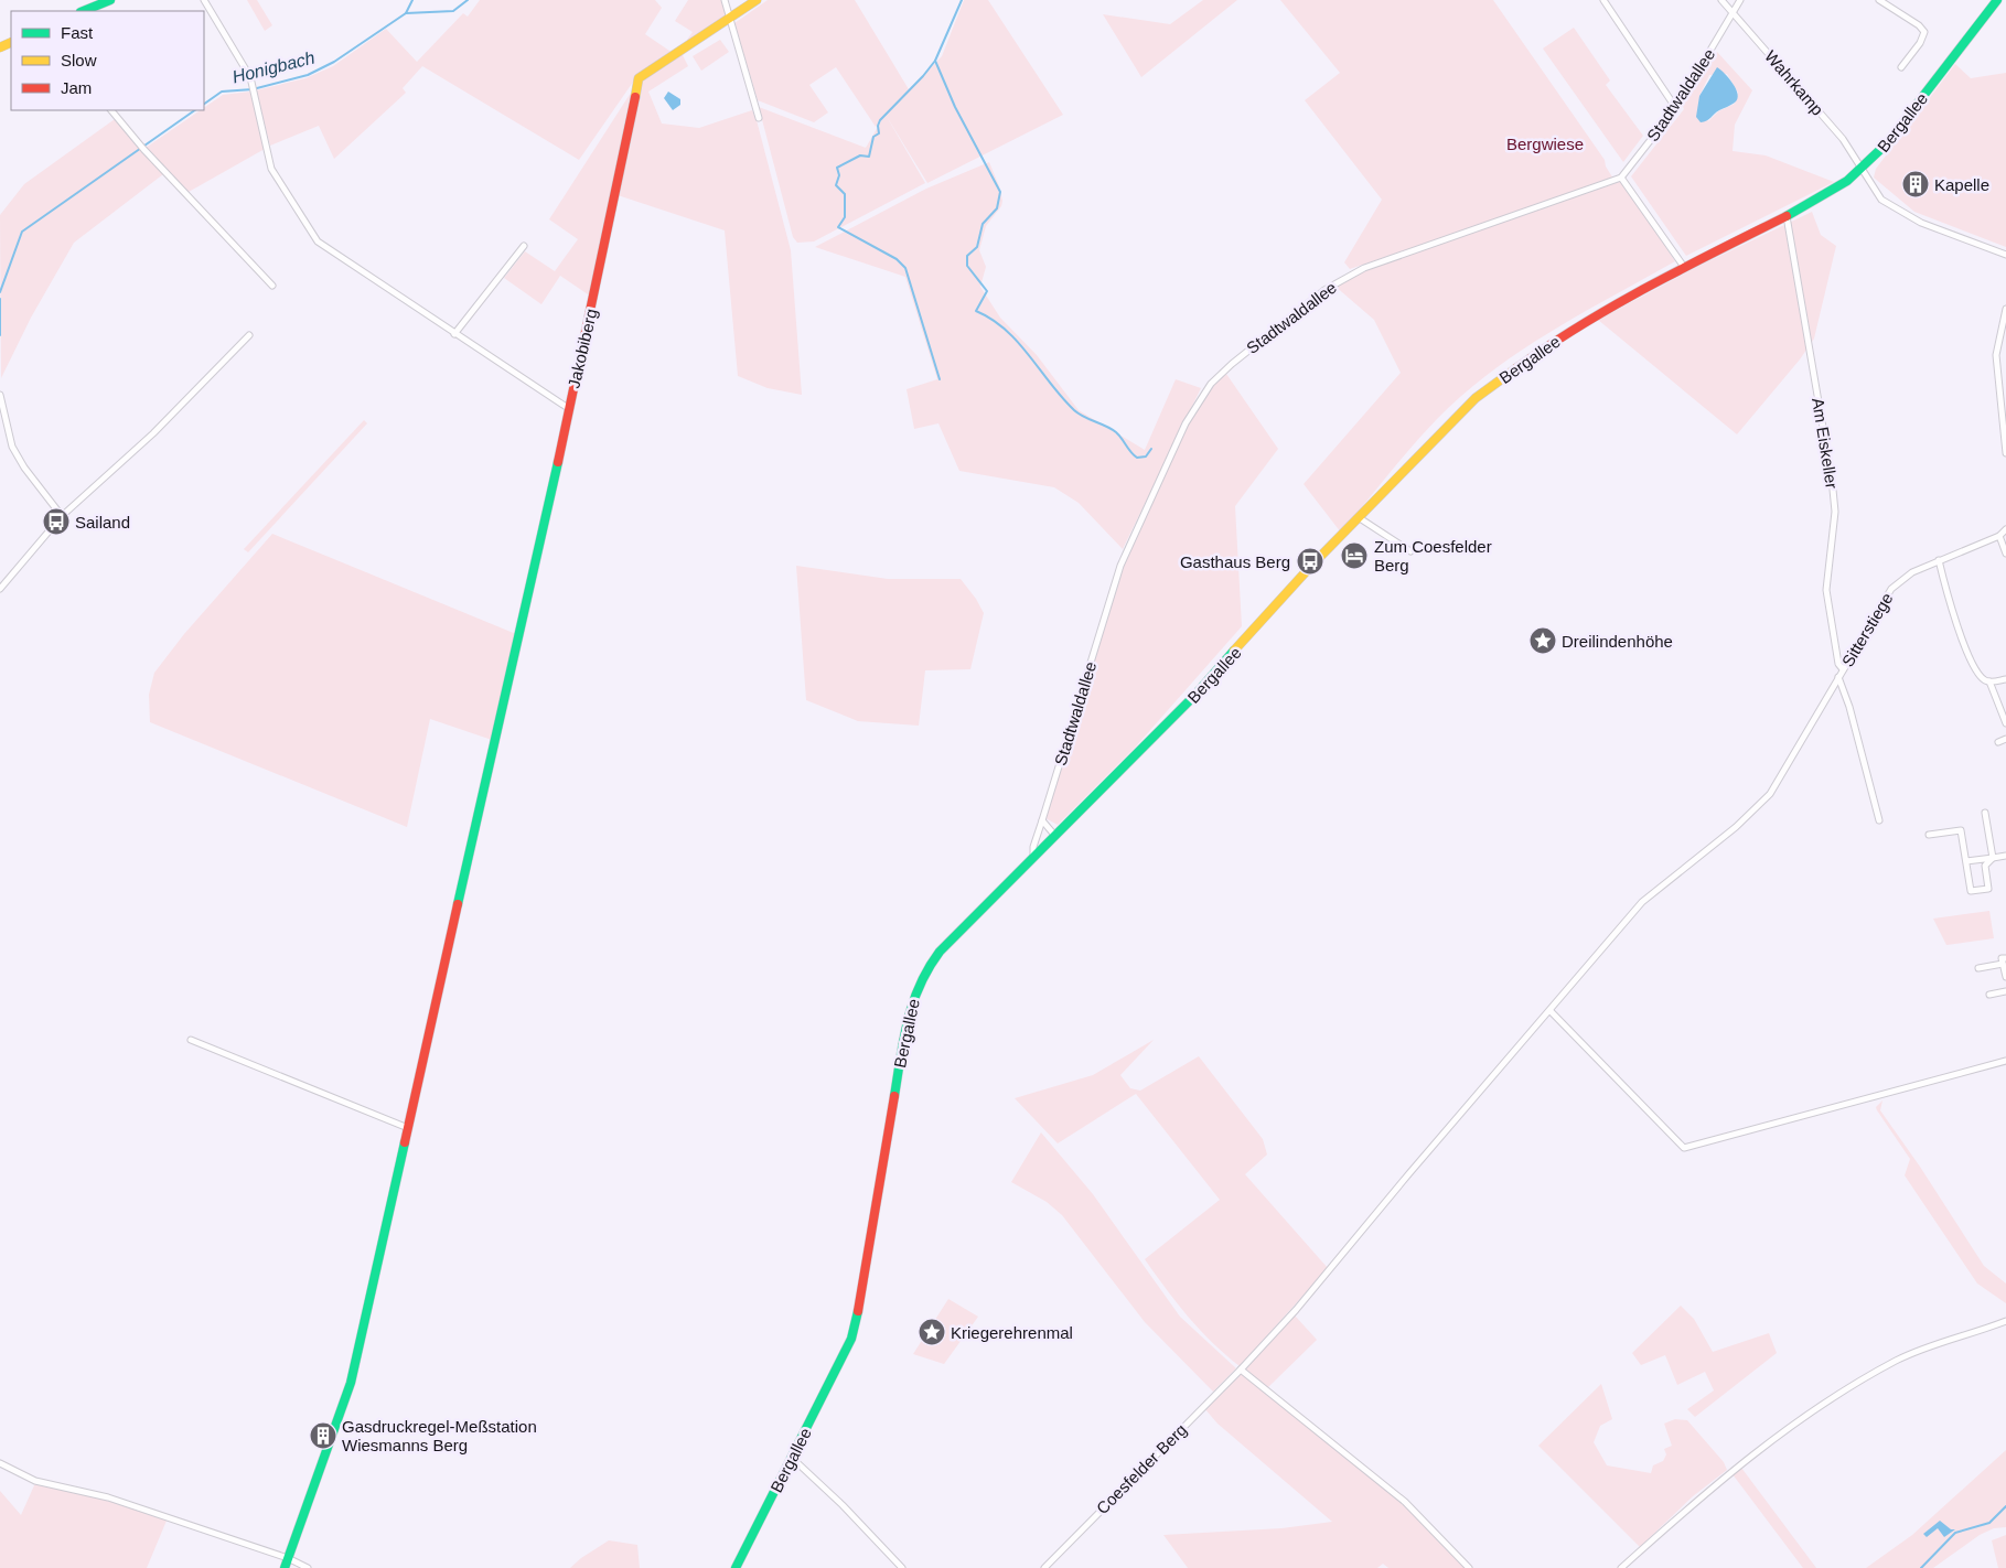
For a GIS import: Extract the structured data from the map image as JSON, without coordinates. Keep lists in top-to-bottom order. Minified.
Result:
{"streets":{"street":["Wahrkamp","Stadtwaldallee","Bergallee","Jakobiberg","Am Eiskeller","Sitterstiege","Coesfelder Berg"]},"crossings":[["Wahrkamp","Stadtwaldallee"],["Wahrkamp","Bergallee"],["Stadtwaldallee","Bergallee"],["Bergallee","Am Eiskeller"],["Am Eiskeller","Sitterstiege"],["Sitterstiege","Coesfelder Berg"]],"water":["Honigbach"],"parks":["Bergwiese"],"places":{"building":["Kapelle","Gasdruckregel-Meßstation Wiesmanns Berg"],"bus stop":["Sailand","Gasthaus Berg"],"hotel":["Zum Coesfelder Berg"],"place":["Dreilindenhöhe","Kriegerehrenmal"]},"legend":["Fast","Slow","Jam"]}
